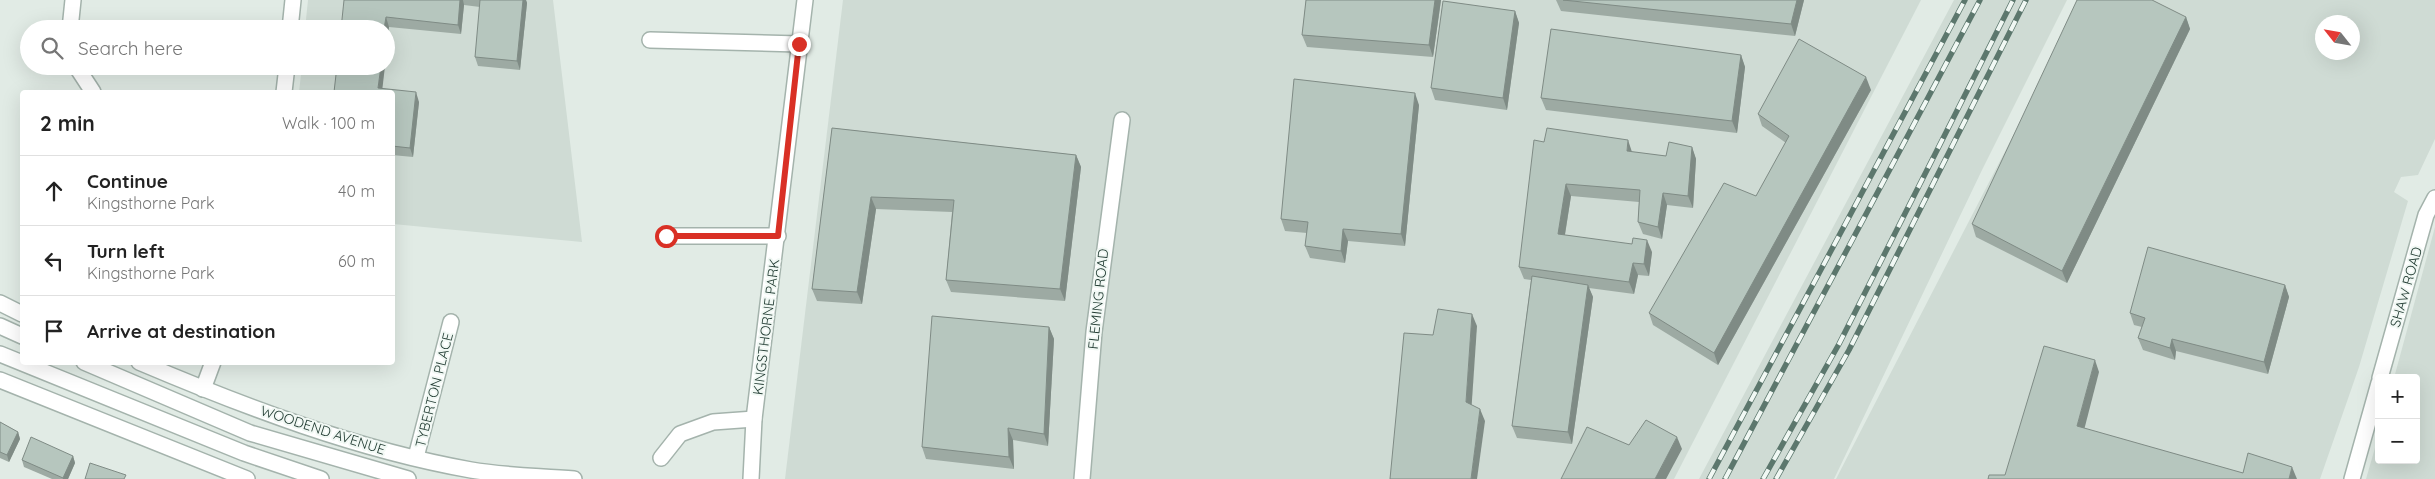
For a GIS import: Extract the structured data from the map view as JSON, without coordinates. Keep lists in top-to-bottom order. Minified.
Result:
{"streets":{"street":["SHAW ROAD","FLEMING ROAD","KINGSTHORNE PARK","TYBERTON PLACE","WOODEND AVENUE"]},"crossings":[["TYBERTON PLACE","WOODEND AVENUE"]],"north":"top left","page":{"search":"Search here","heading":["2 min","Walk · 100 m"],"list":[["Continue","Kingsthorne Park","40 m"],["Turn left","Kingsthorne Park","60 m"],"Arrive at destination"],"map_buttons":["+","−"]}}
